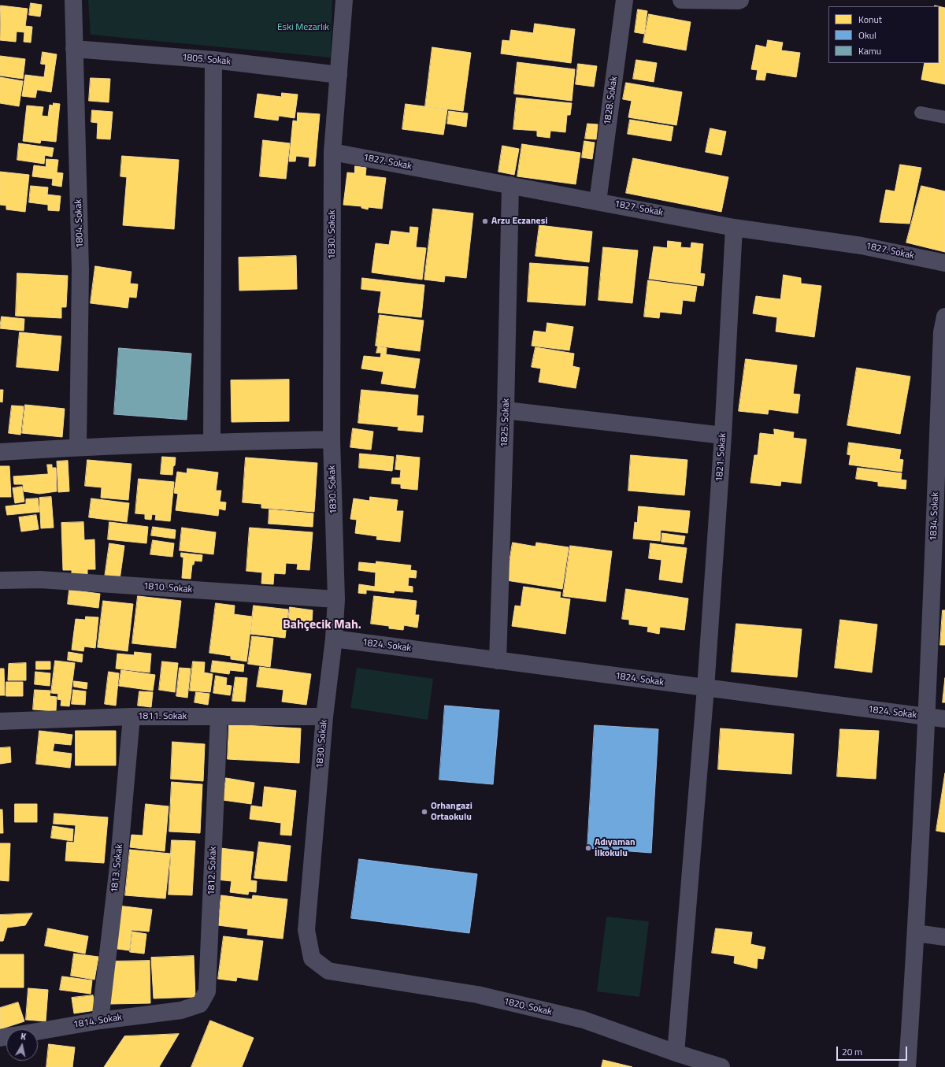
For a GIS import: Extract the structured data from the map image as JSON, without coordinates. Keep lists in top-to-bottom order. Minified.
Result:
{"streets":{"street":["1805. Sokak","1828. Sokak","1827. Sokak","1804. Sokak","1830. Sokak","1825. Sokak","1821. Sokak","1834. Sokak","1810. Sokak","1824. Sokak","1811. Sokak","1813. Sokak","1812. Sokak","1820. Sokak","1814. Sokak"]},"crossings":[["1805. Sokak","1804. Sokak"],["1805. Sokak","1830. Sokak"],["1828. Sokak","1827. Sokak"],["1827. Sokak","1830. Sokak"],["1827. Sokak","1825. Sokak"],["1827. Sokak","1821. Sokak"],["1830. Sokak","1810. Sokak"],["1830. Sokak","1824. Sokak"],["1830. Sokak","1811. Sokak"],["1830. Sokak","1820. Sokak"],["1825. Sokak","1824. Sokak"],["1821. Sokak","1824. Sokak"],["1821. Sokak","1820. Sokak"],["1834. Sokak","1824. Sokak"],["1811. Sokak","1813. Sokak"],["1811. Sokak","1812. Sokak"],["1813. Sokak","1814. Sokak"],["1812. Sokak","1814. Sokak"]],"districts":["Bahçecik Mah."],"parks":["Eski Mezarlık"],"places":["Arzu Eczanesi","Orhangazi Ortaokulu","Adıyaman İlkokulu"],"legend":["Konut","Okul","Kamu"],"scale_bar":"20 m","north":"top"}
